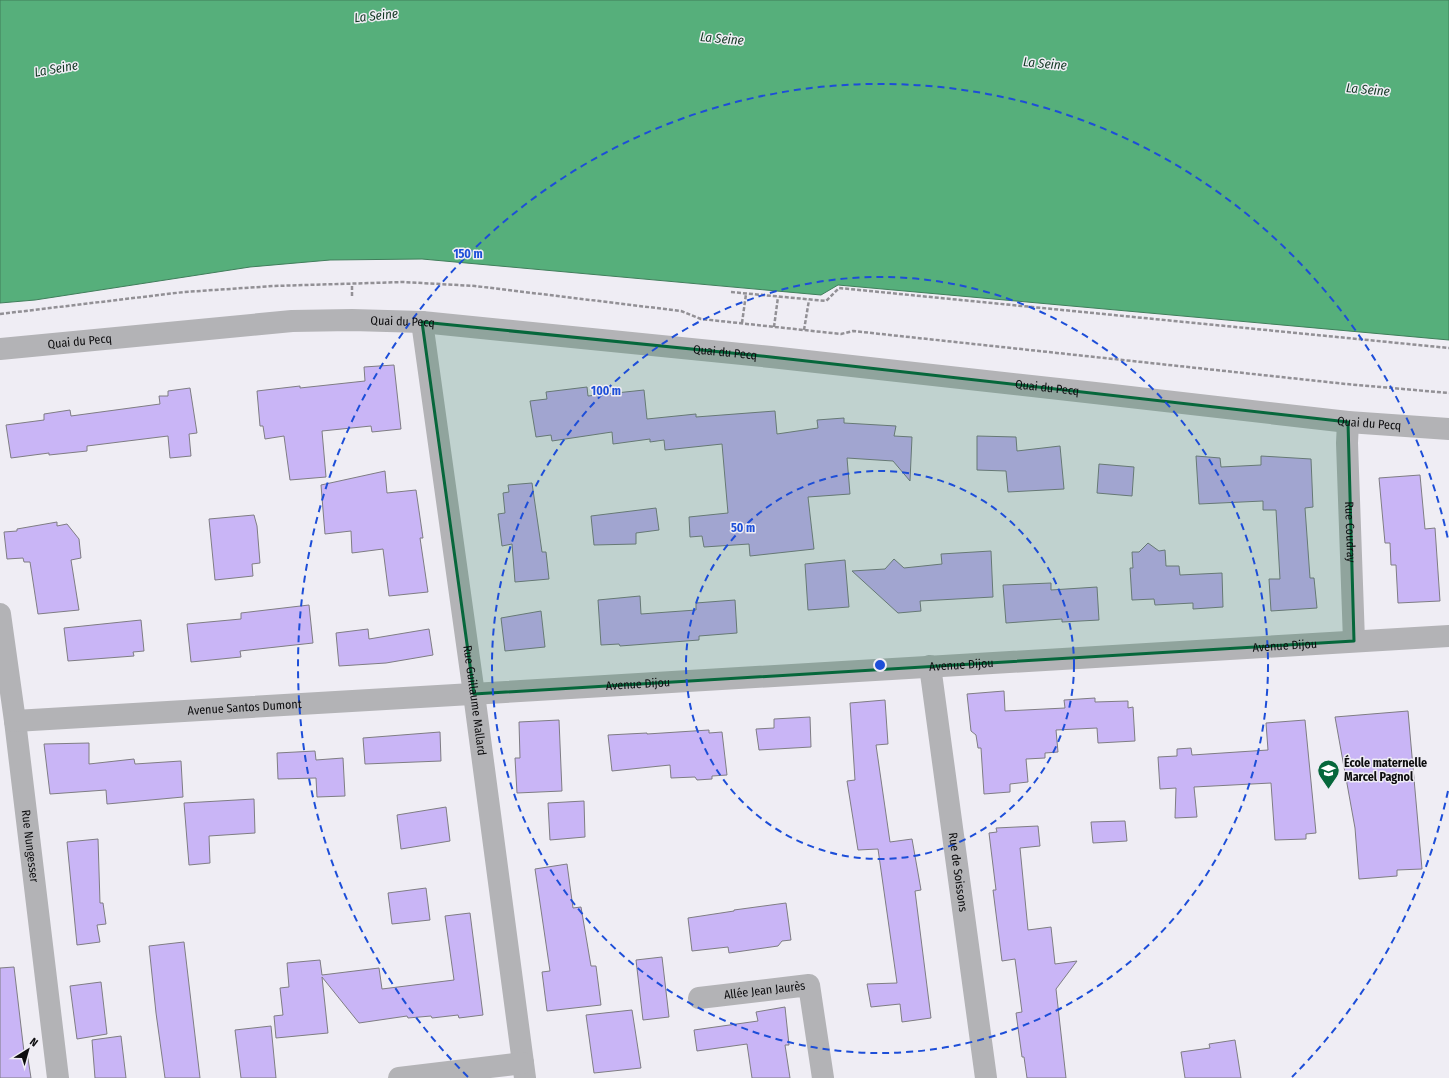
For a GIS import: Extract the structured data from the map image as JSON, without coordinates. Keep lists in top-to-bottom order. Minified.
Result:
{"streets":{"street":["Quai du Pecq","Rue Coudray","Avenue Dijou","Rue Guillaume Mallard","Avenue Santos Dumont","Rue Nungesser","Rue de Soissons","Allée Jean Jaurès"]},"crossings":[["Quai du Pecq","Rue Coudray"],["Quai du Pecq","Rue Guillaume Mallard"],["Rue Coudray","Avenue Dijou"],["Avenue Dijou","Rue Guillaume Mallard"],["Avenue Dijou","Avenue Santos Dumont"],["Avenue Dijou","Rue de Soissons"],["Rue Guillaume Mallard","Avenue Santos Dumont"],["Avenue Santos Dumont","Rue Nungesser"]],"water":["La Seine"],"places":{"school or university":["École maternelle Marcel Pagnol"]},"north":"top right","rings":["150 m","100 m","50 m"]}
